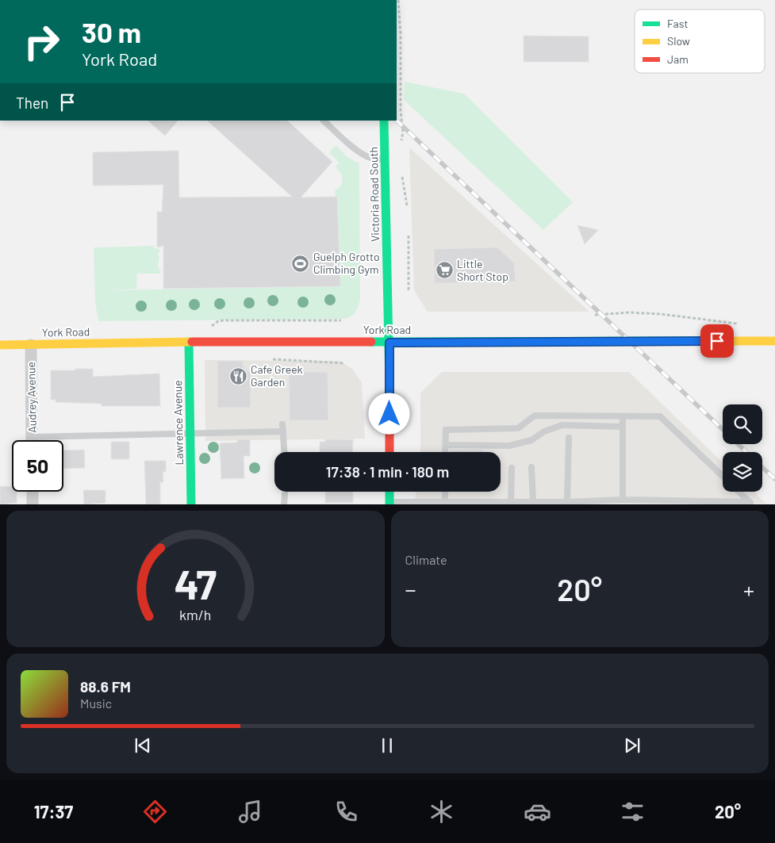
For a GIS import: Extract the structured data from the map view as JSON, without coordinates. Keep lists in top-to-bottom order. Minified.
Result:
{"streets":{"main road":["Victoria Road South","York Road","Lawrence Avenue"],"street":["Audrey Avenue"]},"crossings":[["Victoria Road South","York Road"],["York Road","Audrey Avenue"],["York Road","Lawrence Avenue"]],"places":{"sports":["Guelph Grotto Climbing Gym"],"supermarket":["Little Short Stop"],"restaurant":["Cafe Greek Garden"]},"legend":["Fast","Slow","Jam"],"page":{"turn":["30 m","York Road"],"then":"Then","limit":"50","trip":"17:38 · 1 min · 180 m","tile":"Climate","heat":["−","20°","+"],"song":["88.6 FM","Music"],"tabs":["17:37","20°"],"gauge":["47","km/h"]}}
